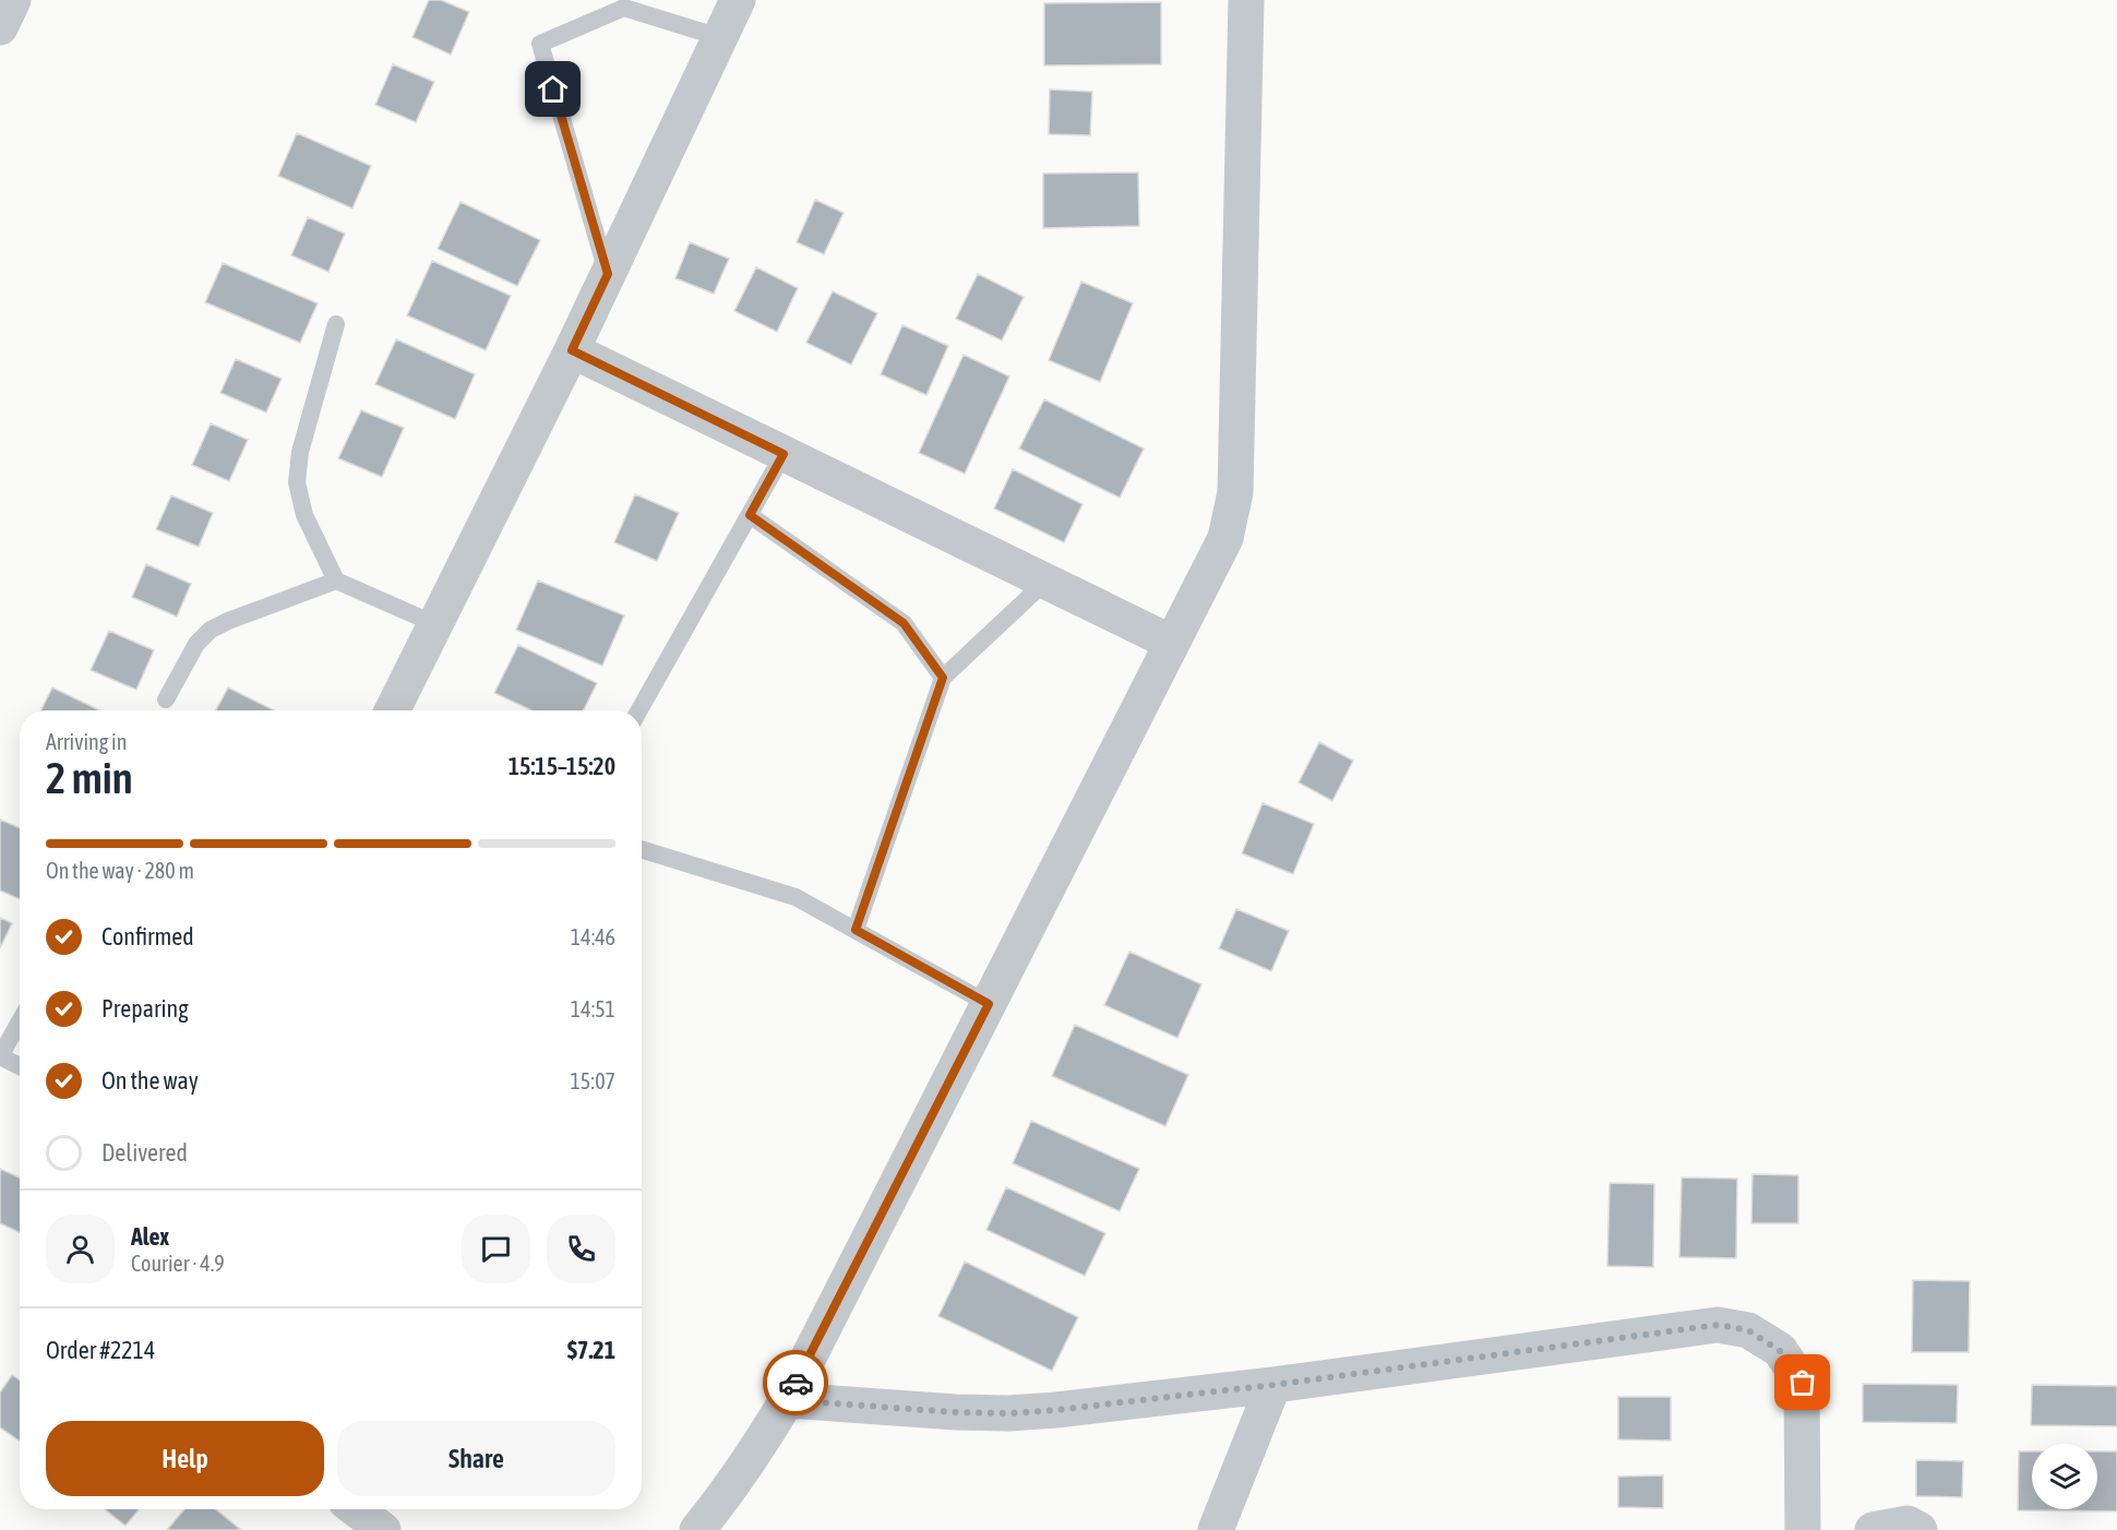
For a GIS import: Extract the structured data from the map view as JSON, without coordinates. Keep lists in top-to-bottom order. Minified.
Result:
{"page":{"heading":["2 min","Arriving in","15:15–15:20"],"panel":["Alex","Courier · 4.9","Order #2214","$7.21"],"bar":"On the way · 280 m","list":[["Confirmed","14:46"],["Preparing","14:51"],["On the way","15:07"],"Delivered"],"buttons":["Help","Share"]}}
